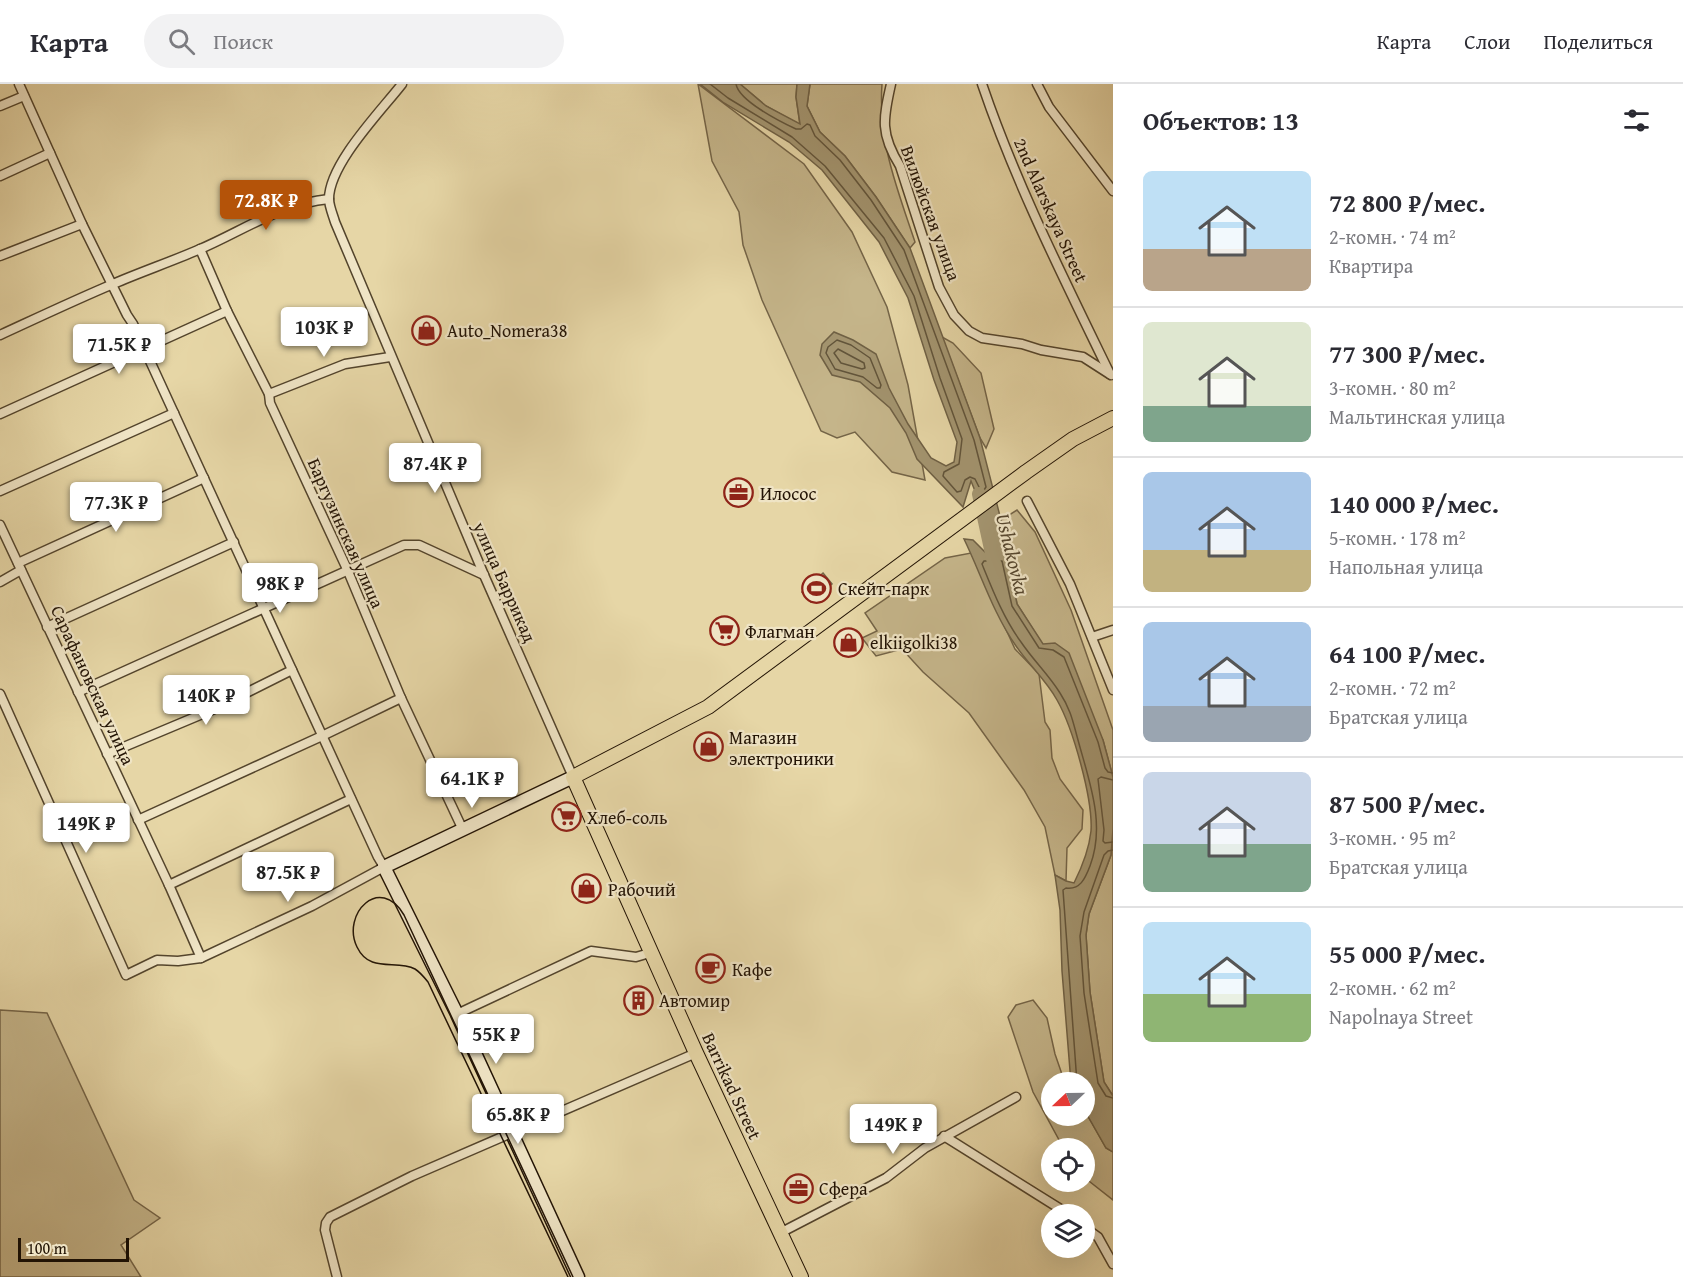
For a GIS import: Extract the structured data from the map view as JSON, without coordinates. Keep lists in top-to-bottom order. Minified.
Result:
{"streets":{"main road":["Barrikad Street"],"street":["2nd Alarskaya Street","Вилюйская улица","Баргузинская улица","улица Баррикад","Сарафановская улица"]},"crossings":[["улица Баррикад","Barrikad Street"]],"water":["Ushakovka"],"places":{"shop":["Auto_Nomera38","elkiigolki38","Магазин электроники","Рабочий"],"office":["Илосос","Сфера"],"sports":["Скейт-парк"],"supermarket":["Флагман","Хлеб-соль"],"cafe":["Кафе"],"building":["Автомир"]},"scale_bar":"100 m","north":"left","page":{"header":"Карта","search":"Поиск","nav":["Карта","Слои","Поделиться"],"heading":"Объектов: 13","list":[{"name":"72 800 ₽/мес.","note":"2-комн. · 74 m² · Квартира"},{"name":"77 300 ₽/мес.","note":"3-комн. · 80 m² · Мальтинская улица"},{"name":"140 000 ₽/мес.","note":"5-комн. · 178 m² · Напольная улица"},{"name":"64 100 ₽/мес.","note":"2-комн. · 72 m² · Братская улица"},{"name":"87 500 ₽/мес.","note":"3-комн. · 95 m² · Братская улица"},{"name":"55 000 ₽/мес.","note":"2-комн. · 62 m² · Napolnaya Street"}],"price":["72.8K ₽","103K ₽","71.5K ₽","87.4K ₽","77.3K ₽","98K ₽","140K ₽","64.1K ₽","149K ₽","87.5K ₽","55K ₽","65.8K ₽","149K ₽"],"scale":"100 m"}}
